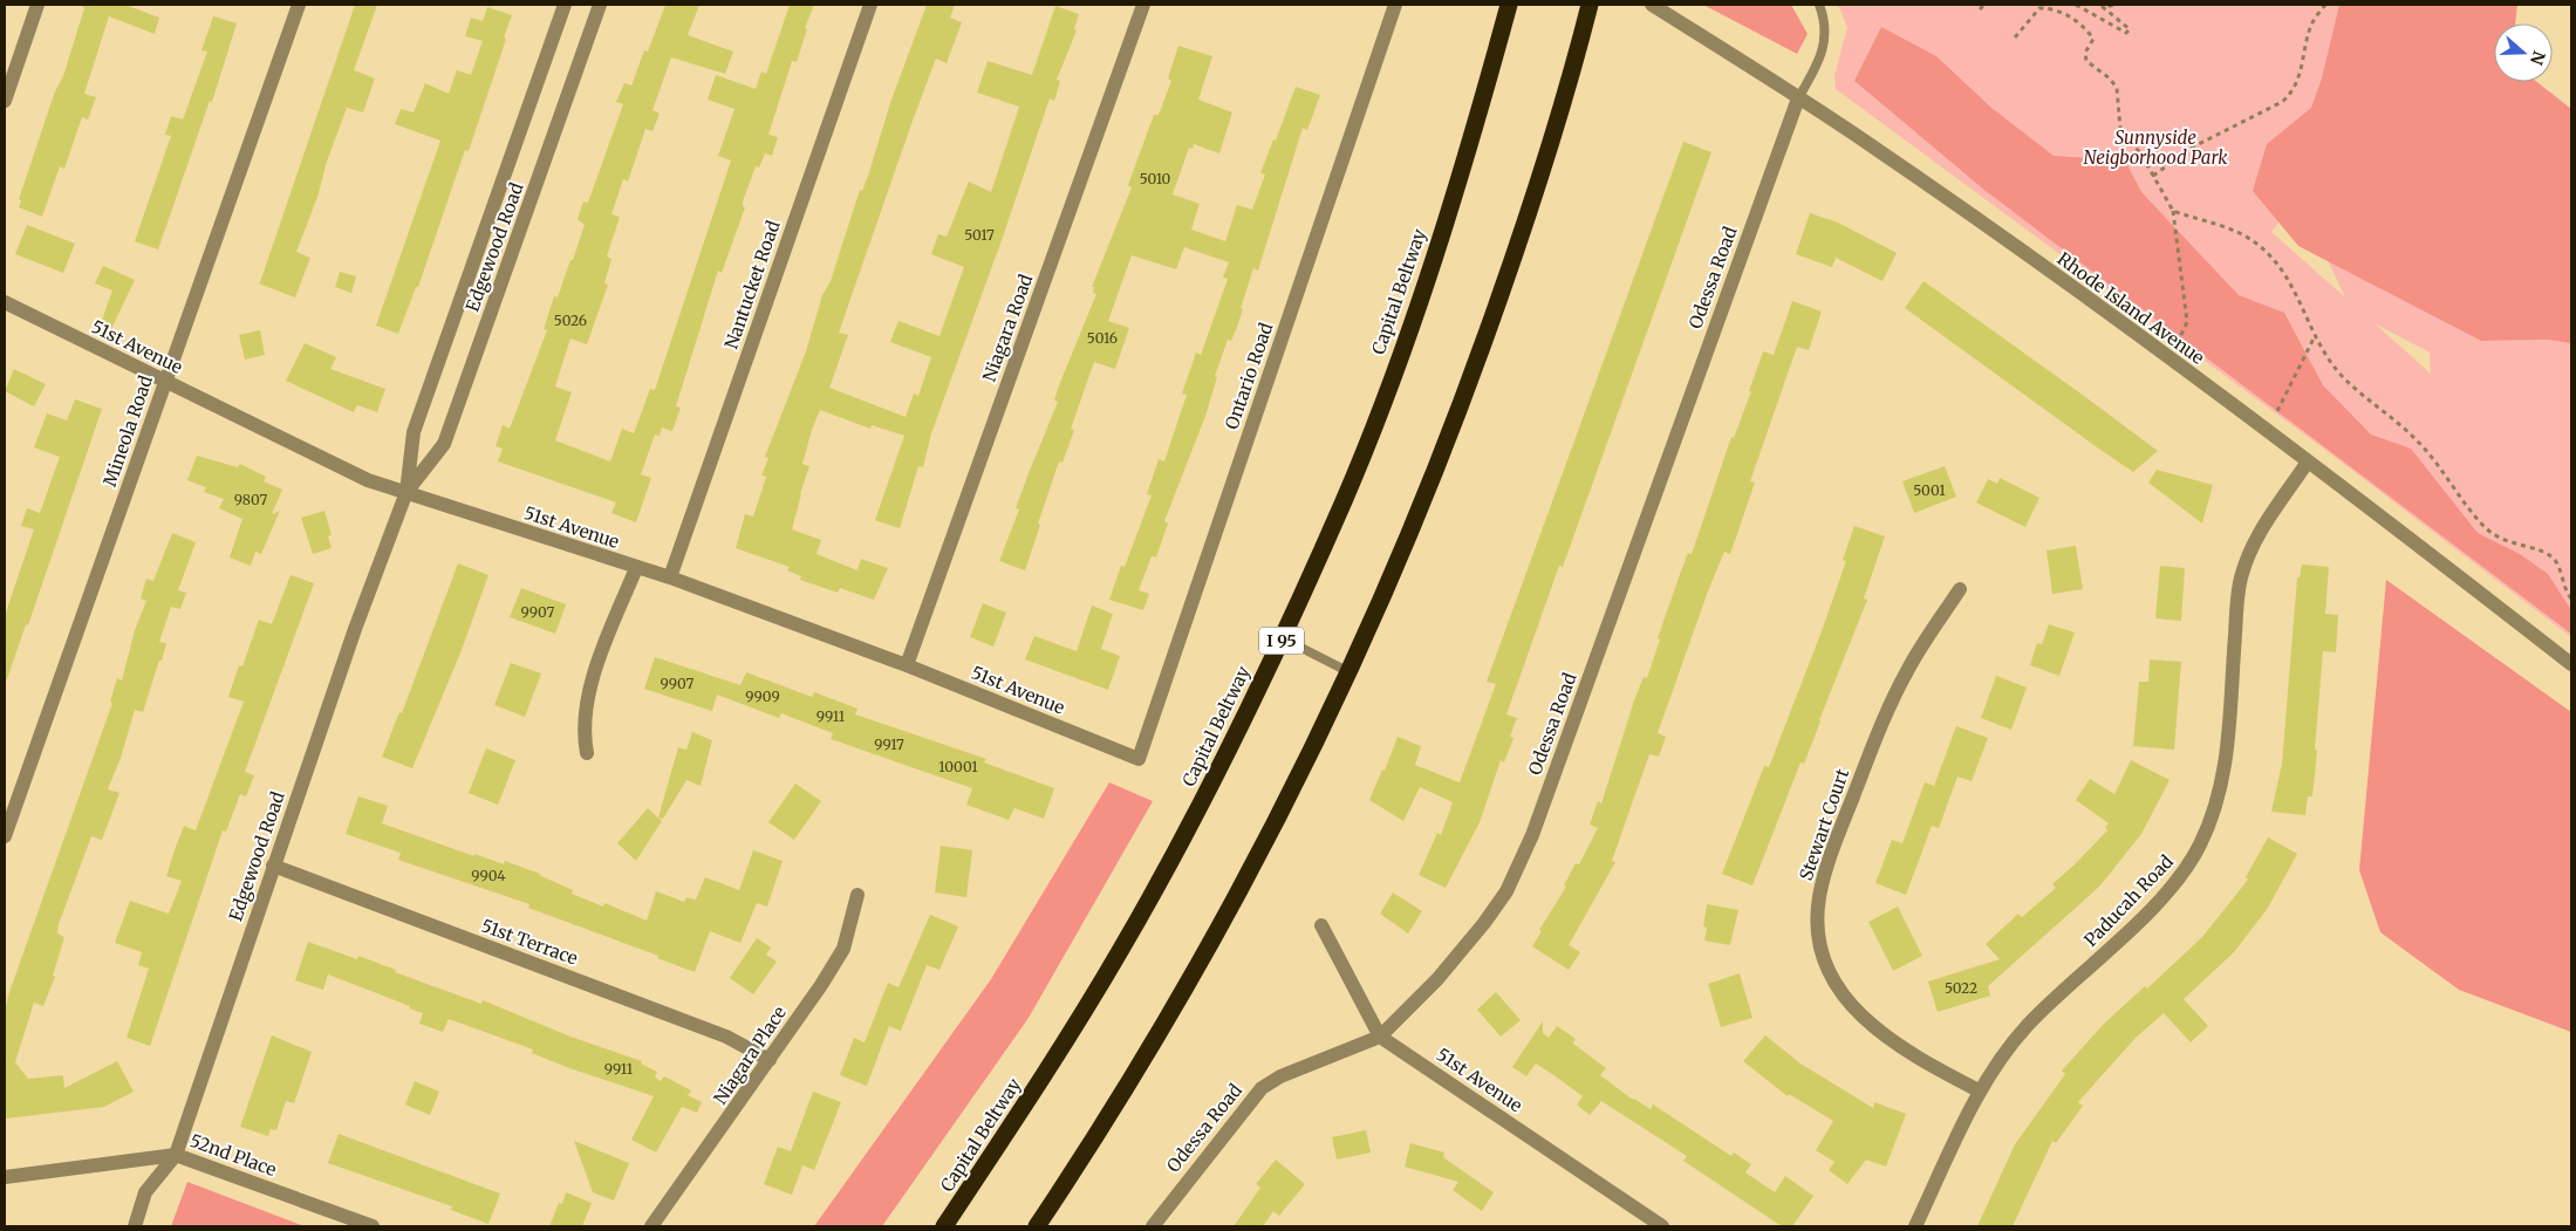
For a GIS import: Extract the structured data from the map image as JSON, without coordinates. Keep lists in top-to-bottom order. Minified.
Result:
{"streets":{"highway":["Capital Beltway","I 95"],"street":["Edgewood Road","Odessa Road","Nantucket Road","Rhode Island Avenue","Niagara Road","51st Avenue","Ontario Road","Mineola Road","Stewart Court","Paducah Road","51st Terrace","Niagara Place","52nd Place"]},"crossings":[["Edgewood Road","51st Avenue"],["Edgewood Road","51st Terrace"],["Edgewood Road","52nd Place"],["Odessa Road","Rhode Island Avenue"],["Odessa Road","51st Avenue"],["Nantucket Road","51st Avenue"],["Rhode Island Avenue","Paducah Road"],["Niagara Road","51st Avenue"],["51st Avenue","Ontario Road"],["51st Avenue","Mineola Road"],["Stewart Court","Paducah Road"],["51st Terrace","Niagara Place"]],"parks":["Sunnyside Neigborhood Park"],"house_numbers":["5010","5017","5026","5016","5001","9807","9907","9907","9909","9911","9917","10001","9904","5022","9911"],"north":"right"}
